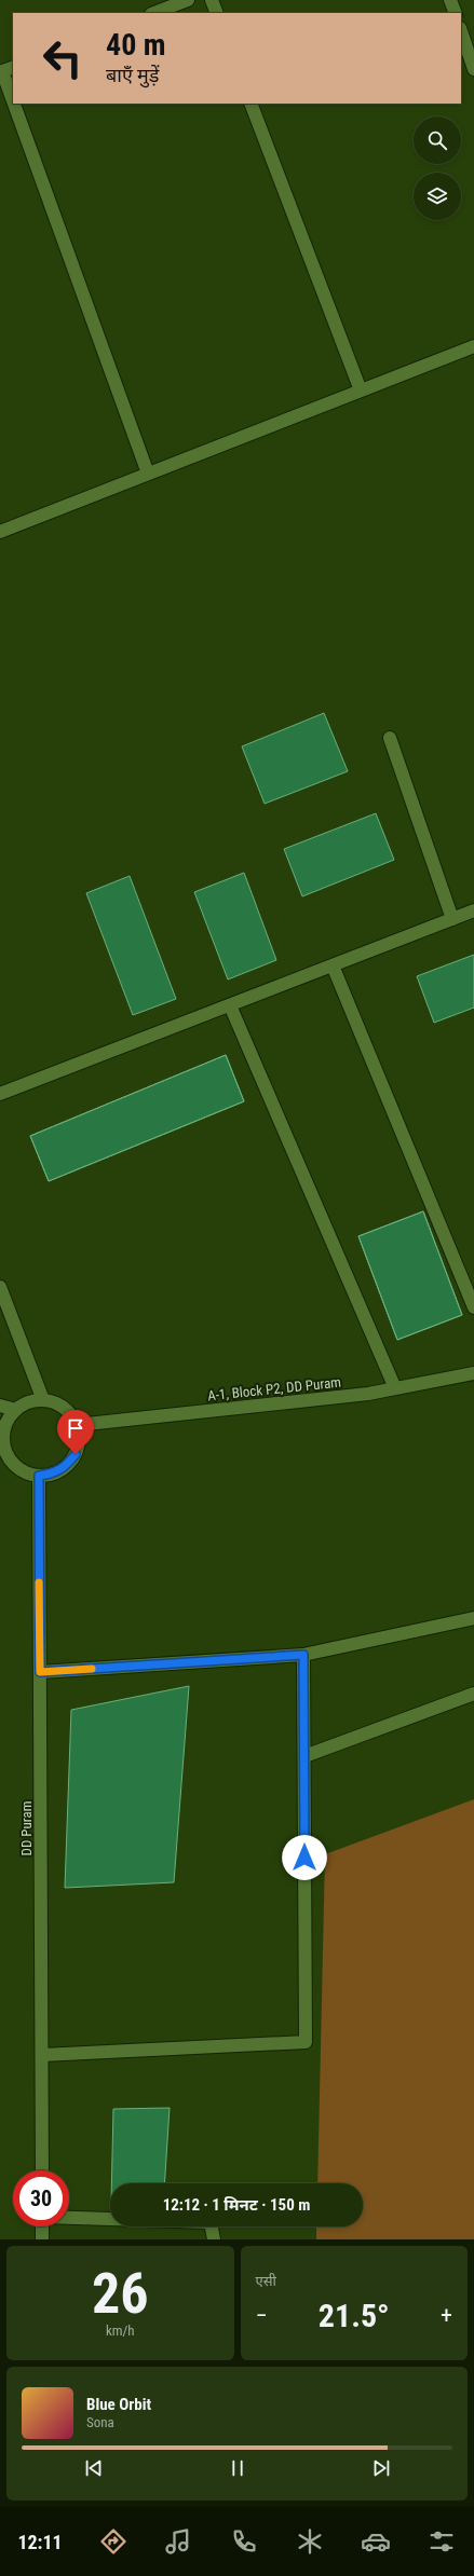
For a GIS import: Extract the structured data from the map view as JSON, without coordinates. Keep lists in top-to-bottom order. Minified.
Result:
{"streets":{"street":["A-1, Block P2, DD Puram","DD Puram"]},"crossings":[["A-1, Block P2, DD Puram","DD Puram"]],"page":{"turn":["40 m","बाएँ मुड़ें"],"limit":"30","trip":"12:12 · 1 मिनट · 150 m","tile":[["26","km/h"],"एसी"],"heat":["−","21.5°","+"],"song":["Blue Orbit","Sona"],"tabs":"12:11"}}
